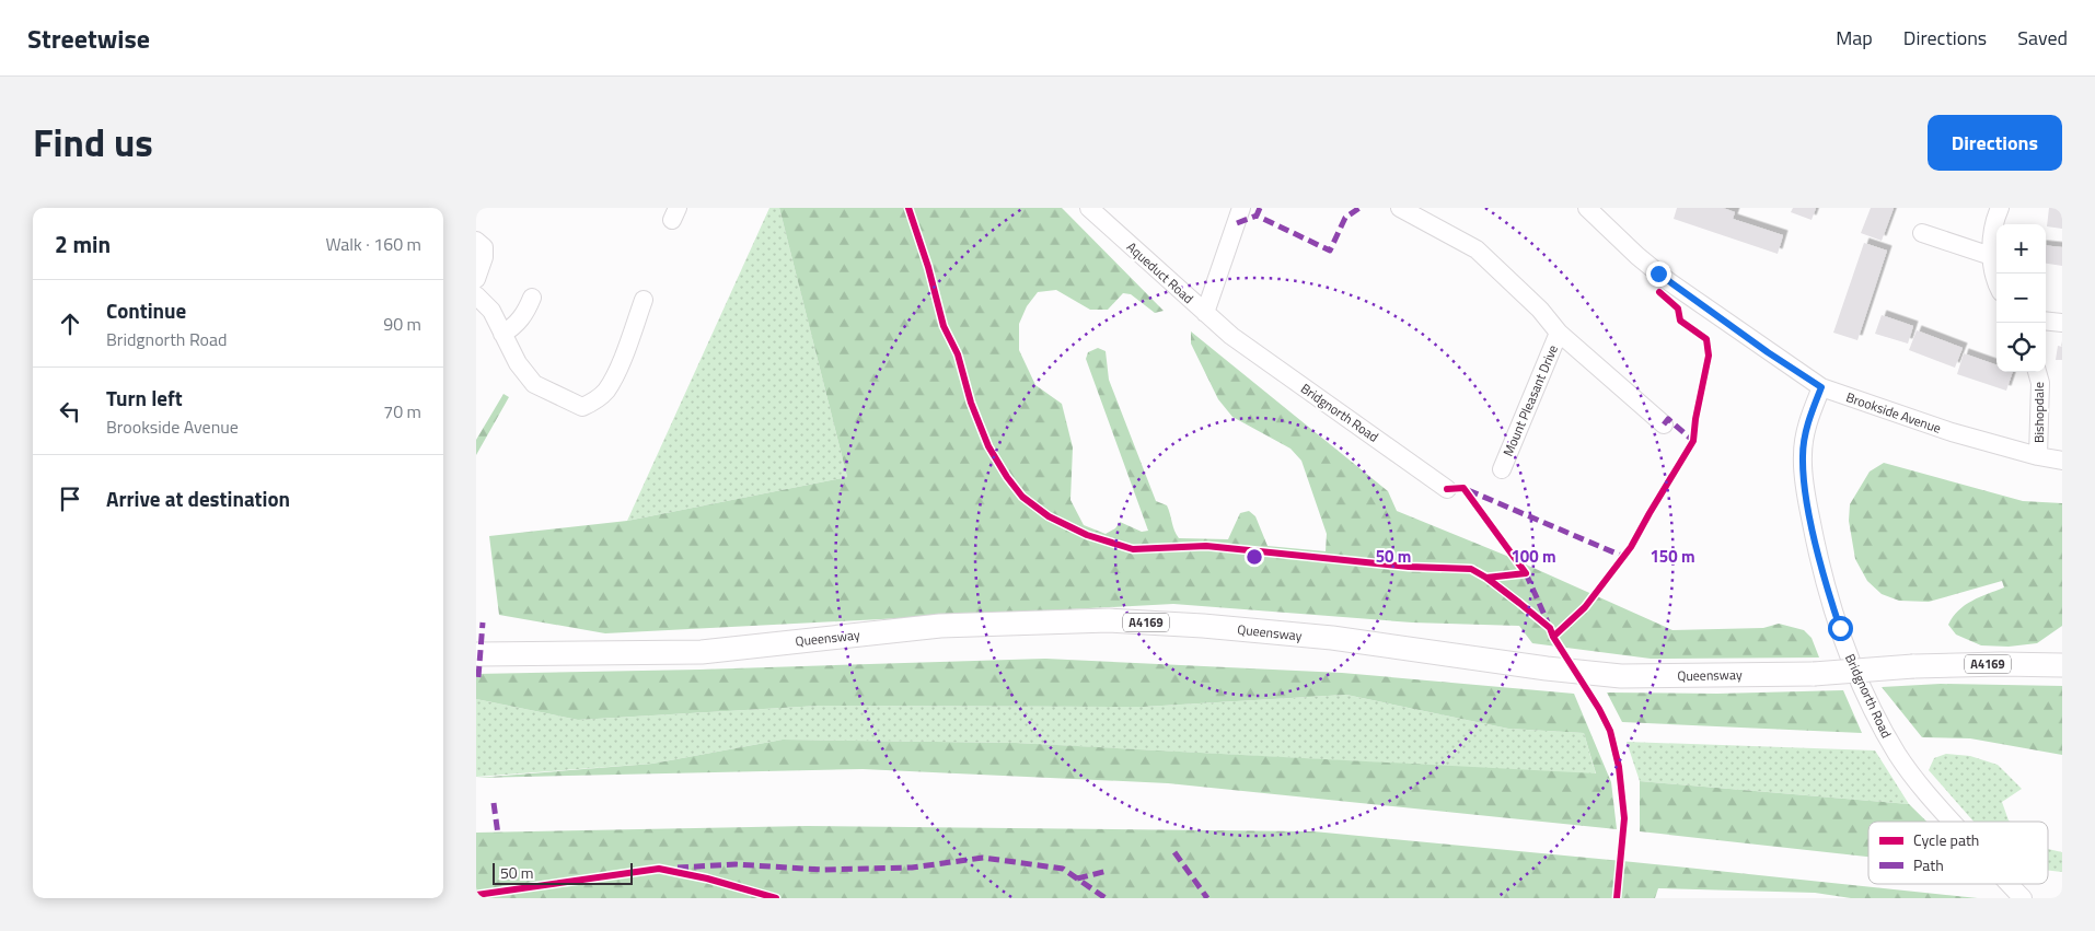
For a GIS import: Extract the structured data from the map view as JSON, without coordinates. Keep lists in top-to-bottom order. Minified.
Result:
{"streets":{"main road":["A4169","Queensway"],"street":["Aqueduct Road","Mount Pleasant Drive","Bridgnorth Road","Brookside Avenue","Bishopdale"]},"crossings":[["Aqueduct Road","Bridgnorth Road"],["Bridgnorth Road","Brookside Avenue"],["Brookside Avenue","Bishopdale"]],"legend":["Cycle path","Path"],"scale_bar":"50 m","page":{"header":"Streetwise","nav":["Map","Directions","Saved"],"title":"Find us","buttons":"Directions","heading":["2 min","Walk · 160 m"],"map_buttons":["+","−"],"list":[["Continue","Bridgnorth Road","90 m"],["Turn left","Brookside Avenue","70 m"],"Arrive at destination"],"scale":"50 m"},"rings":["50 m","100 m","150 m"]}
